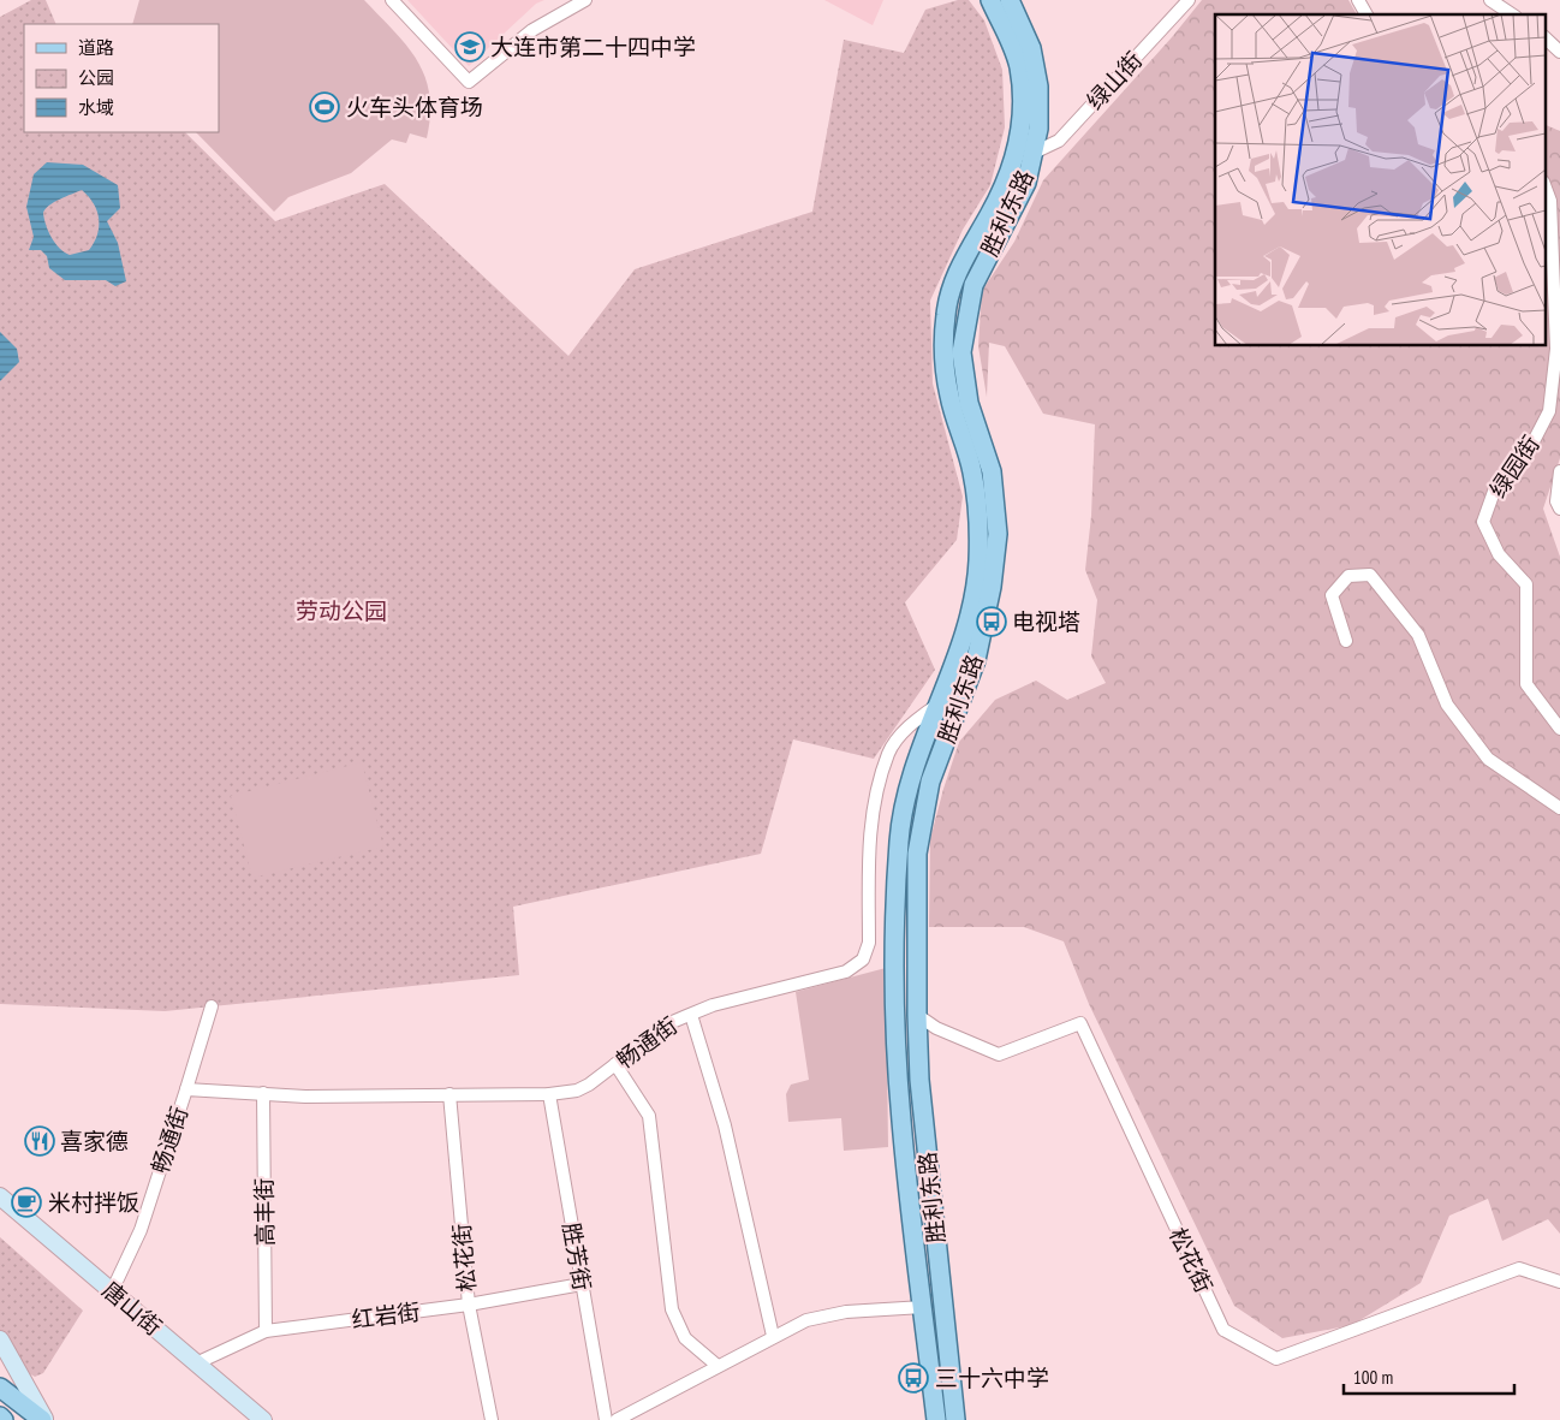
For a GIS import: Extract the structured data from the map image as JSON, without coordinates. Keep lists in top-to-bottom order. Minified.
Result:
{"streets":{"main road":["胜利东路","唐山街"],"street":["绿山街","绿园街","畅通街","高丰街","胜芳街","松花街","红岩街"]},"crossings":[["绿山街","胜利东路"],["胜利东路","松花街"],["畅通街","高丰街"],["畅通街","胜芳街"],["畅通街","松花街"],["畅通街","唐山街"],["高丰街","红岩街"],["胜芳街","红岩街"],["松花街","红岩街"],["唐山街","红岩街"]],"parks":["劳动公园"],"places":{"school or university":["大连市第二十四中学"],"sports":["火车头体育场"],"bus stop":["电视塔","三十六中学"],"restaurant":["喜家德"],"cafe":["米村拌饭"]},"legend":["道路","公园","水域"],"scale_bar":"100 m"}
